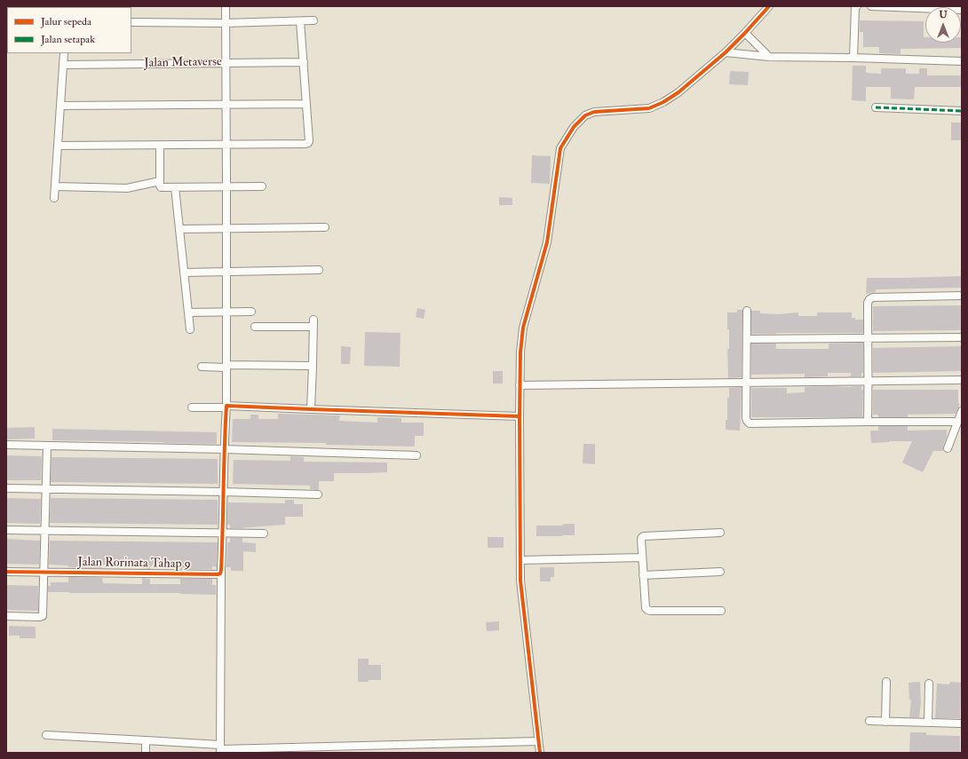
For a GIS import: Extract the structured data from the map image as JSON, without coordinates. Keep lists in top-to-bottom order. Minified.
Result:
{"streets":{"street":["Jalan Metaverse","Jalan Rorinata Tahap 9"]},"legend":["Jalur sepeda","Jalan setapak"],"north":"top"}
